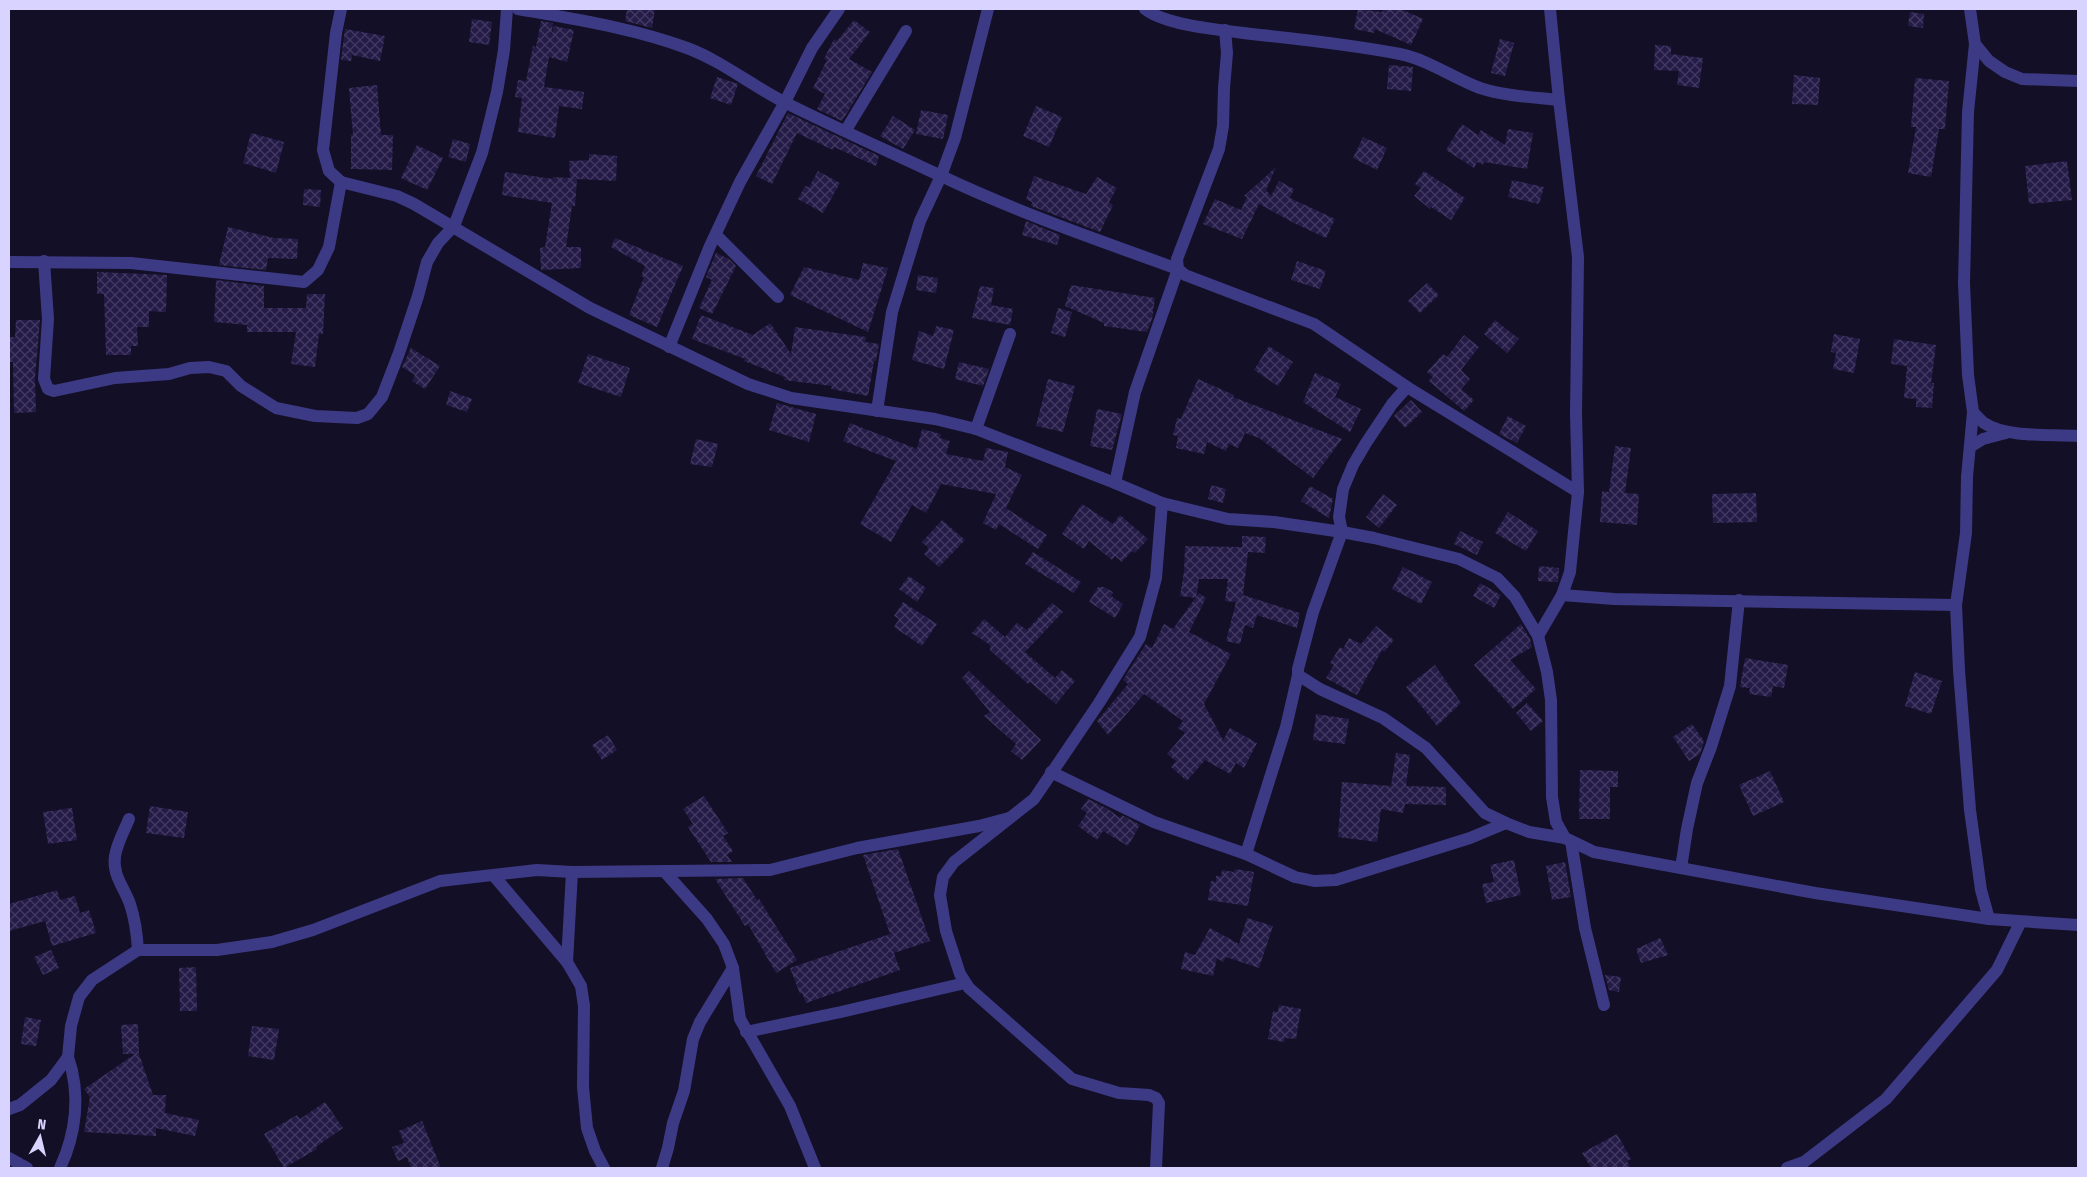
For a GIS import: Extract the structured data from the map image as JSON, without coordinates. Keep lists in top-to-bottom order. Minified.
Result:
{"north":"top"}
